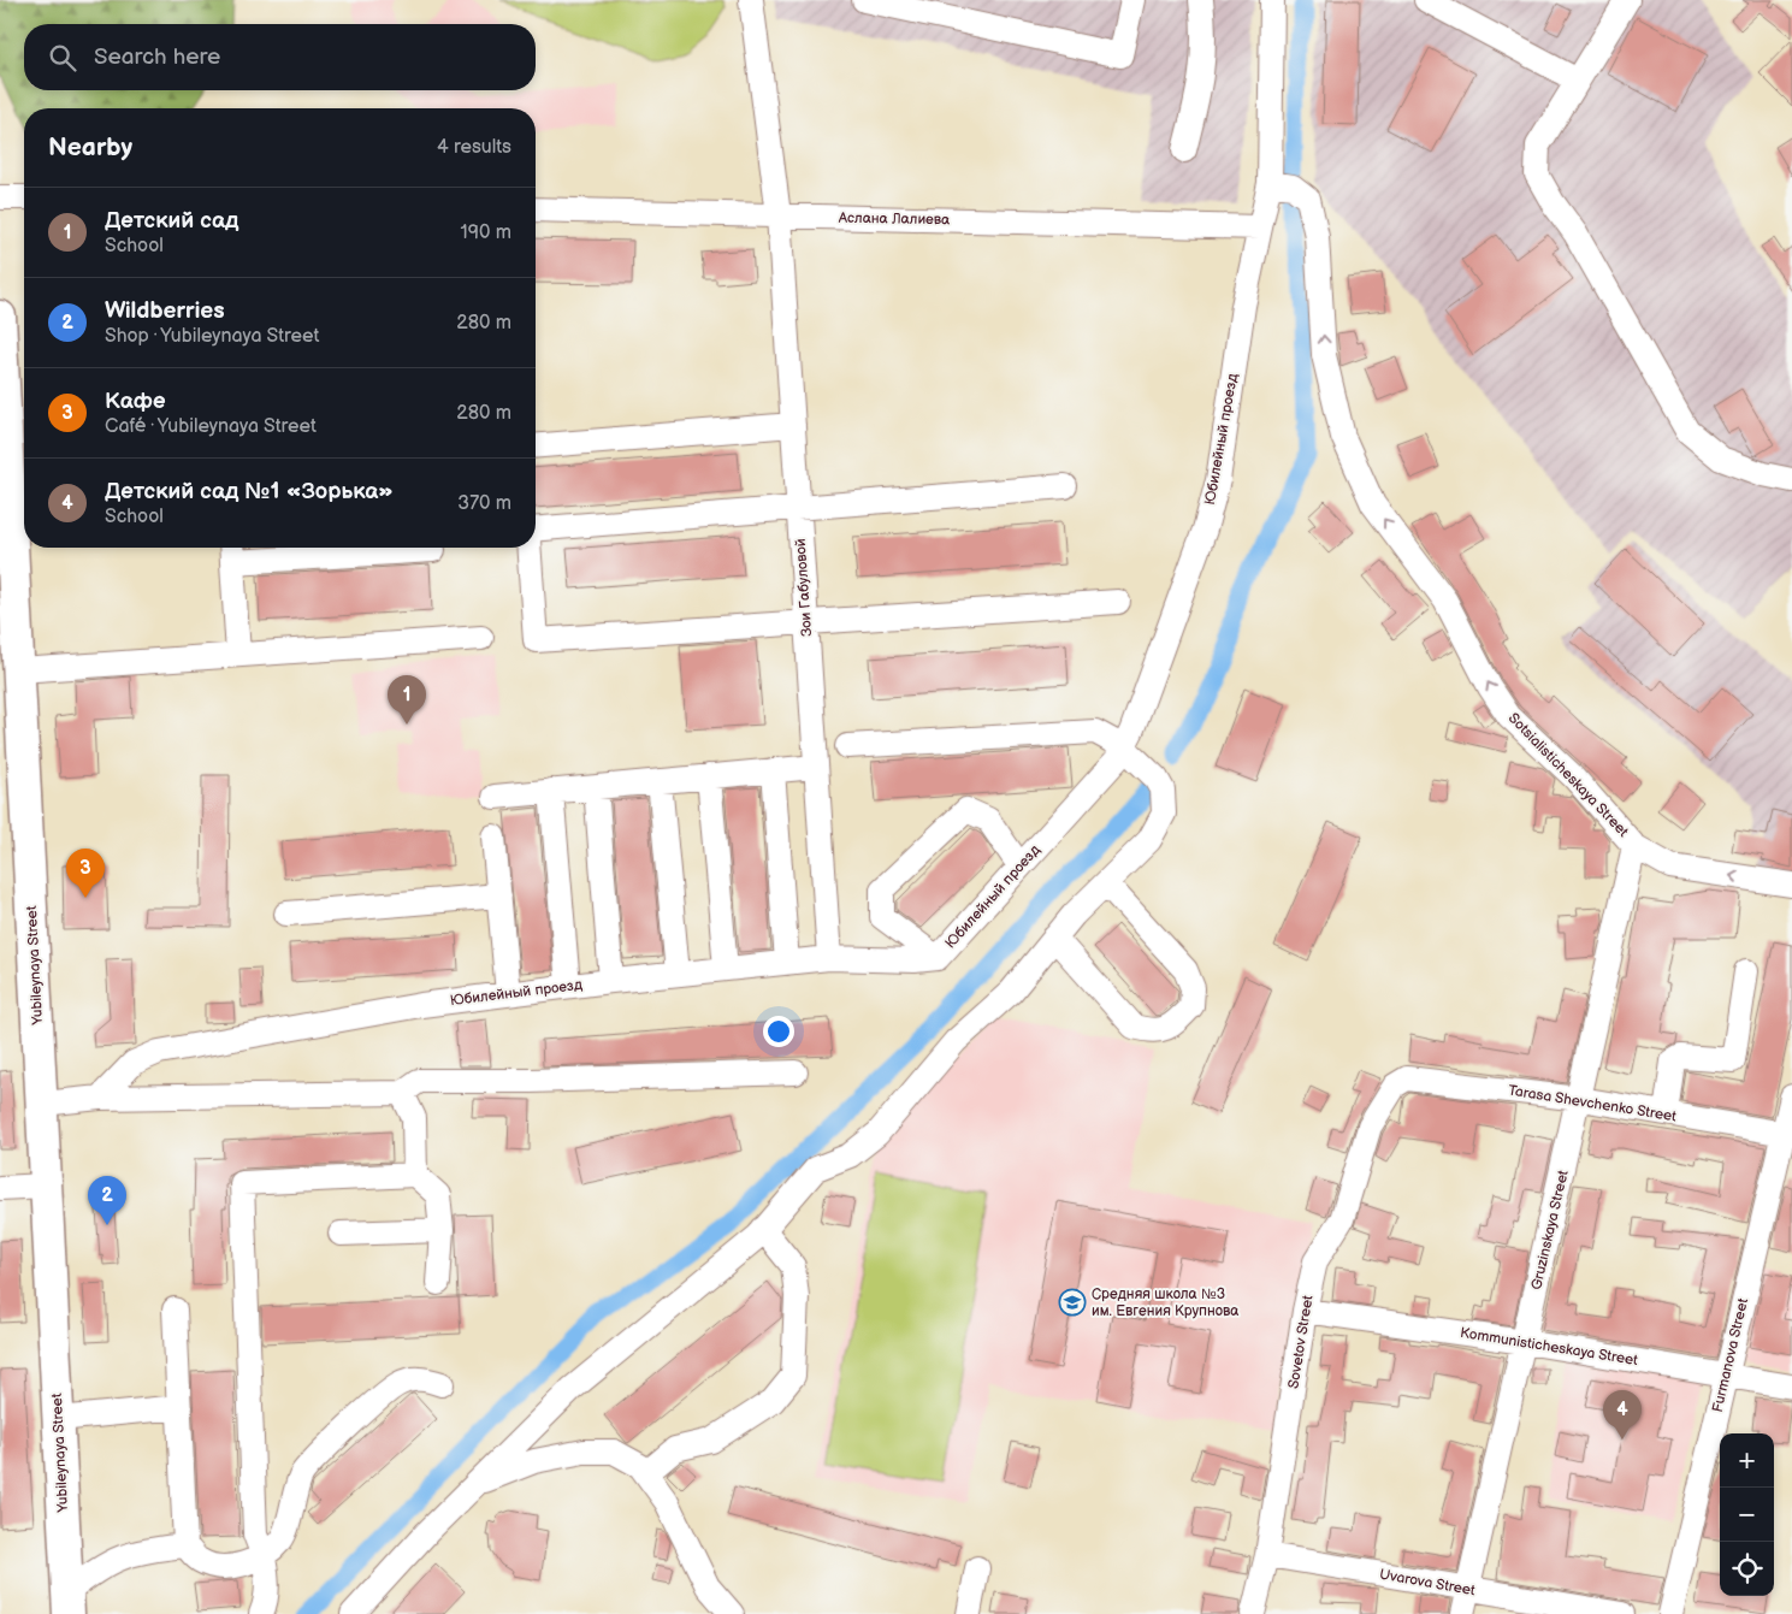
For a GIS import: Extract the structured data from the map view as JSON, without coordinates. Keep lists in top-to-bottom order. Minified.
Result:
{"streets":{"main road":["Yubileynaya Street"],"street":["Аслана Лалиева","Юбилейный проезд","Зои Габуловой","Sotsialisticheskaya Street","Tarasa Shevchenko Street","Gruzinskaya Street","Sovetov Street","Kommunisticheskaya Street","Furmanova Street","Uvarova Street"]},"crossings":[["Аслана Лалиева","Юбилейный проезд"],["Аслана Лалиева","Зои Габуловой"],["Юбилейный проезд","Зои Габуловой"],["Юбилейный проезд","Sotsialisticheskaya Street"],["Sotsialisticheskaya Street","Gruzinskaya Street"],["Tarasa Shevchenko Street","Gruzinskaya Street"],["Tarasa Shevchenko Street","Sovetov Street"],["Tarasa Shevchenko Street","Furmanova Street"],["Gruzinskaya Street","Kommunisticheskaya Street"],["Gruzinskaya Street","Uvarova Street"],["Sovetov Street","Kommunisticheskaya Street"],["Sovetov Street","Uvarova Street"],["Kommunisticheskaya Street","Furmanova Street"]],"one_way":["Sotsialisticheskaya Street"],"places":{"school or university":["Средняя школа №3 им. Евгения Крупнова"]},"page":{"search":"Search here","heading":["Nearby","4 results"],"list":[{"mark":"1","name":"Детский сад","note":"School","value":"190 m"},{"mark":"2","name":"Wildberries","note":"Shop · Yubileynaya Street","value":"280 m"},{"mark":"3","name":"Кафе","note":"Café · Yubileynaya Street","value":"280 m"},{"mark":"4","name":"Детский сад №1 «Зорька»","note":"School","value":"370 m"}],"pins":["1","3","2","4"],"map_buttons":["+","−"]}}
